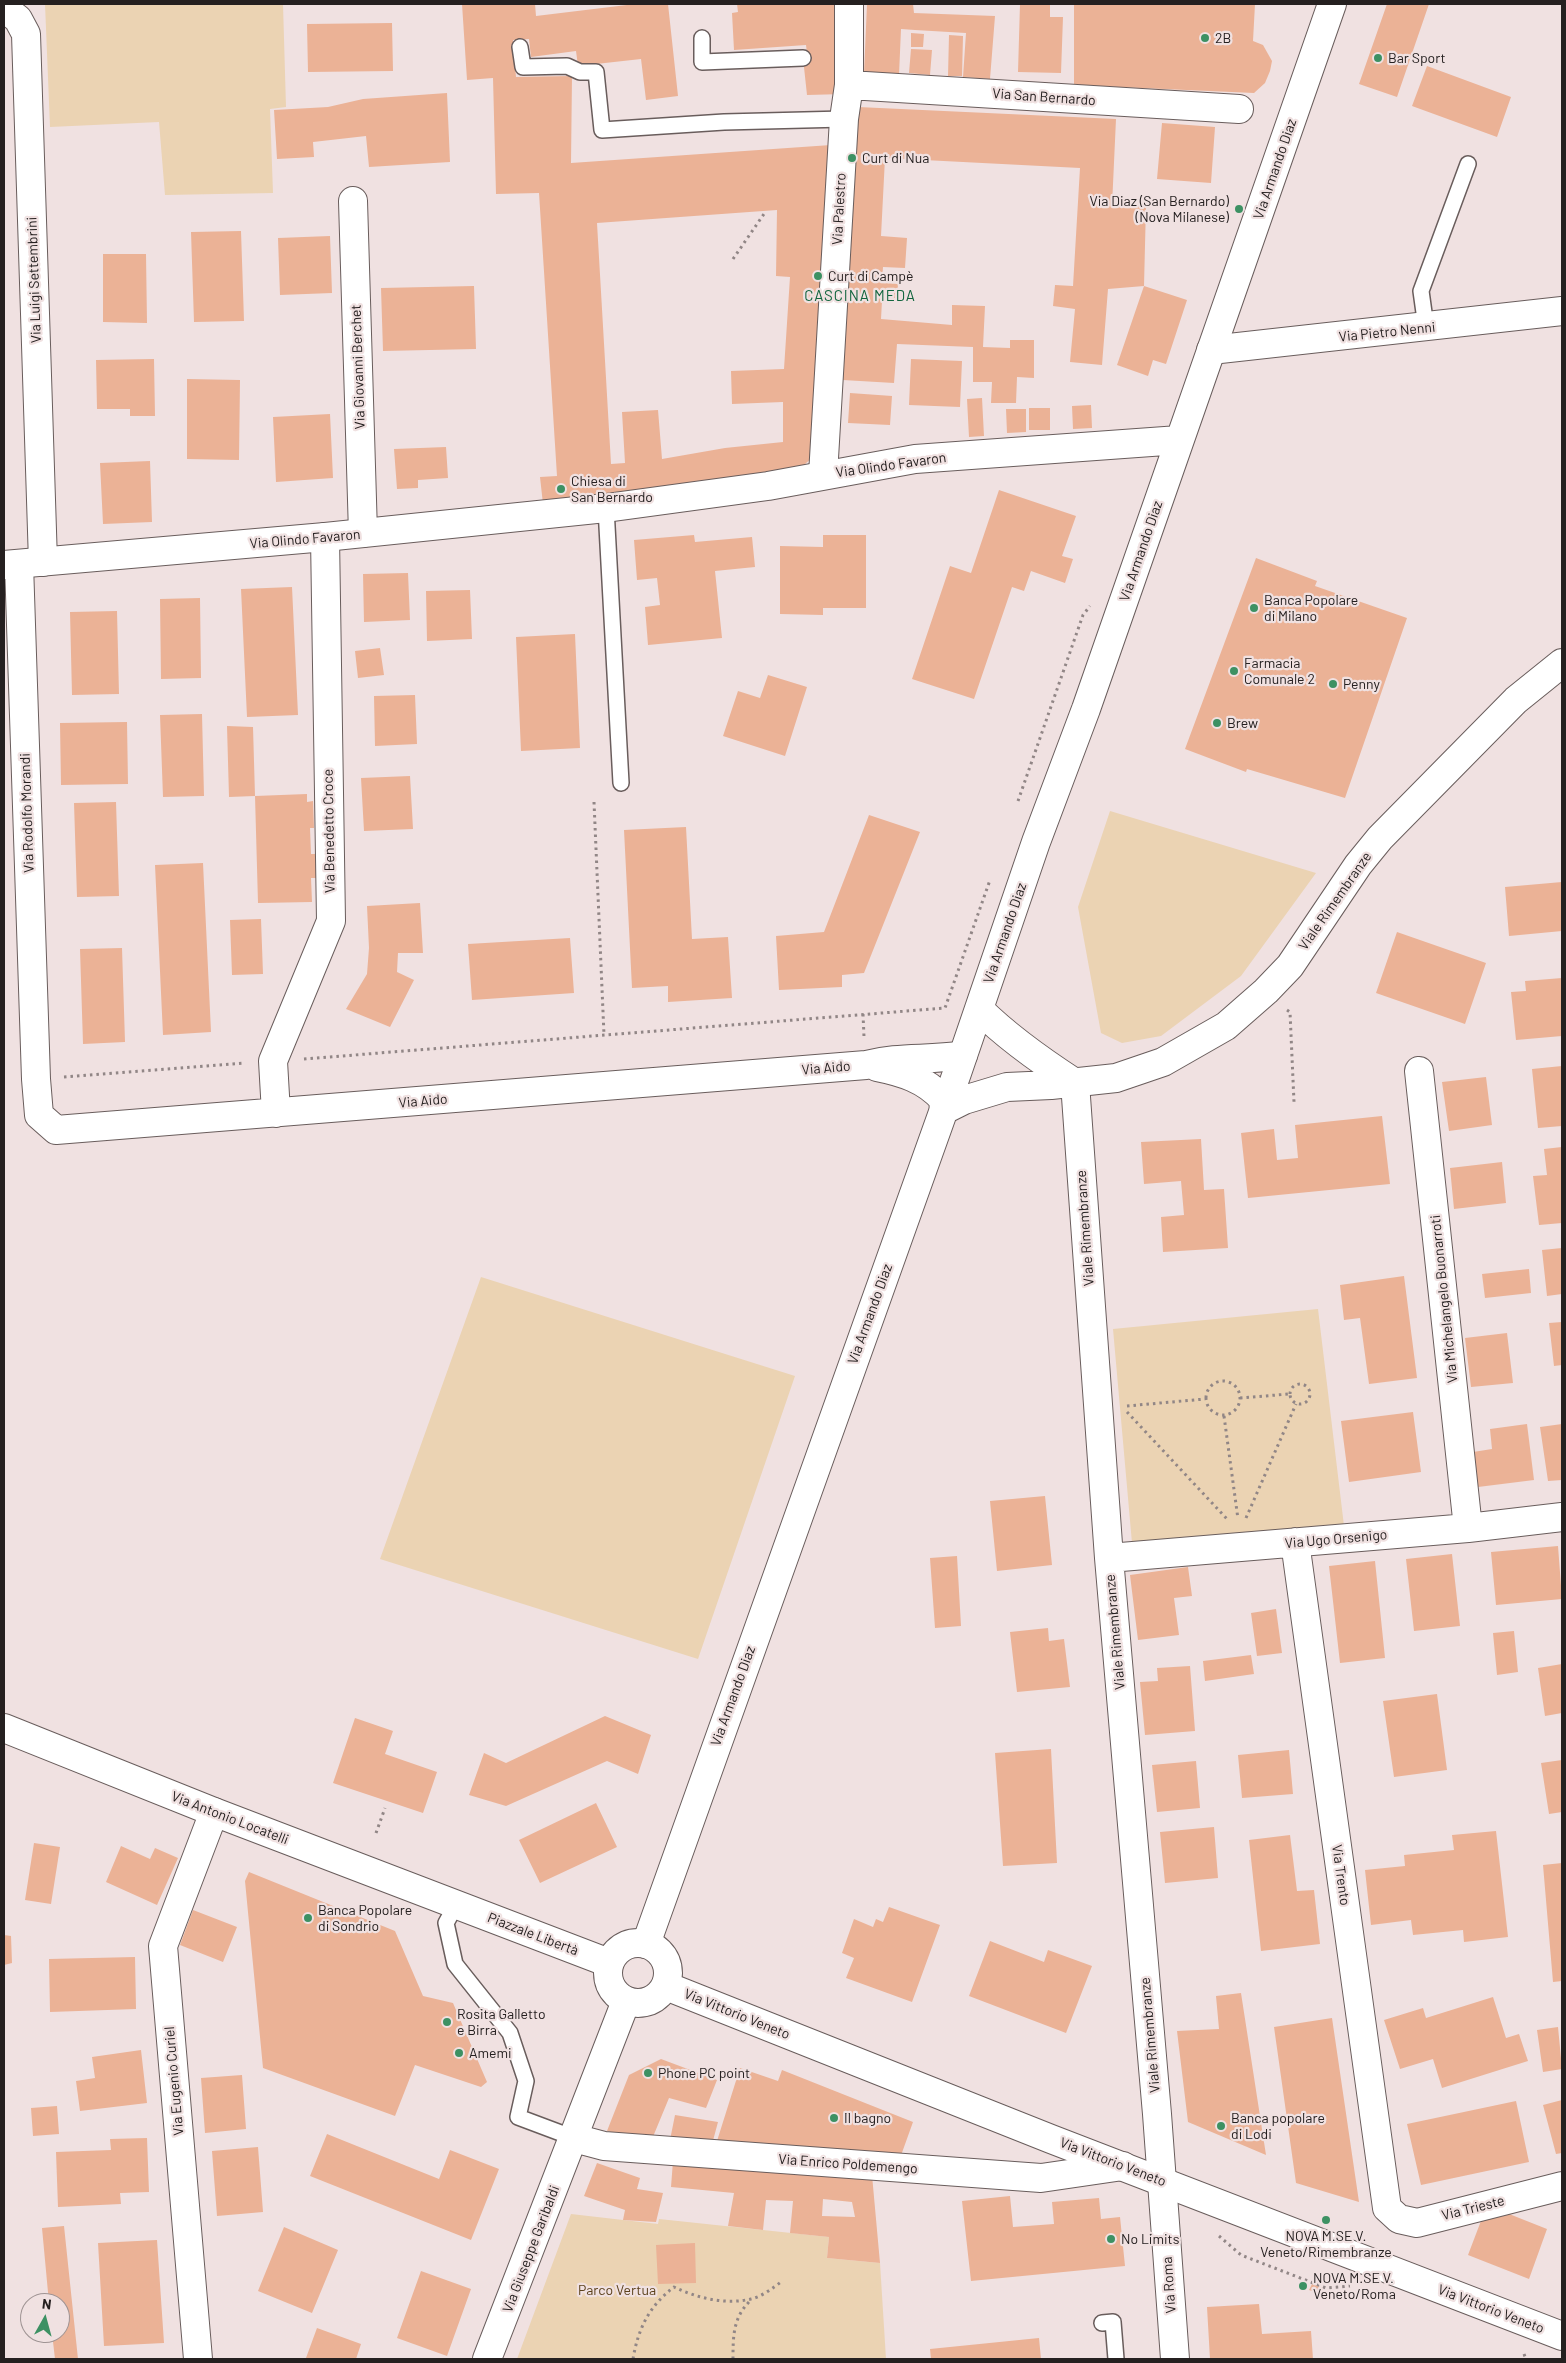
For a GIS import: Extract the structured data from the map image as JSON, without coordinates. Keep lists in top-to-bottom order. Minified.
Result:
{"streets":{"street":["Via San Bernardo","Via Armando Diaz","Via Palestro","Via Luigi Settembrini","Via Pietro Nenni","Via Giovanni Berchet","Via Olindo Favaron","Via Rodolfo Morandi","Via Benedetto Croce","Viale Rimembranze","Via Aido","Via Michelangelo Buonarroti","Via Ugo Orsenigo","Via Antonio Locatelli","Via Trento","Piazzale Libertà","Via Vittorio Veneto","Via Eugenio Curiel","Via Enrico Poldemengo","Via Trieste","Via Giuseppe Garibaldi","Via Roma"]},"crossings":[["Via San Bernardo","Via Palestro"],["Via Armando Diaz","Via Pietro Nenni"],["Via Armando Diaz","Via Olindo Favaron"],["Via Armando Diaz","Viale Rimembranze"],["Via Armando Diaz","Via Aido"],["Via Armando Diaz","Piazzale Libertà"],["Via Armando Diaz","Via Vittorio Veneto"],["Via Palestro","Via Olindo Favaron"],["Via Luigi Settembrini","Via Olindo Favaron"],["Via Luigi Settembrini","Via Rodolfo Morandi"],["Via Giovanni Berchet","Via Olindo Favaron"],["Via Olindo Favaron","Via Rodolfo Morandi"],["Via Olindo Favaron","Via Benedetto Croce"],["Via Rodolfo Morandi","Via Aido"],["Via Benedetto Croce","Via Aido"],["Viale Rimembranze","Via Aido"],["Viale Rimembranze","Via Ugo Orsenigo"],["Viale Rimembranze","Via Vittorio Veneto"],["Viale Rimembranze","Via Roma"],["Via Michelangelo Buonarroti","Via Ugo Orsenigo"],["Via Ugo Orsenigo","Via Trento"],["Via Antonio Locatelli","Piazzale Libertà"],["Via Antonio Locatelli","Via Eugenio Curiel"],["Via Trento","Via Trieste"],["Piazzale Libertà","Via Vittorio Veneto"],["Via Vittorio Veneto","Via Enrico Poldemengo"],["Via Vittorio Veneto","Via Roma"],["Via Enrico Poldemengo","Via Giuseppe Garibaldi"]],"districts":["CASCINA MEDA"],"parks":["Parco Vertua"],"places":["2B","Bar Sport","Curt di Nua","Via Diaz (San Bernardo) (Nova Milanese)","Curt di Campè","Chiesa di San Bernardo","Banca Popolare di Milano","Farmacia Comunale 2","Penny","Brew","Banca Popolare di Sondrio","Rosita Galletto e Birra","Amemi","Phone PC point","Il bagno","Banca popolare di Lodi","NOVA M.SE V. Veneto/Rimembranze","No Limits","NOVA M.SE V. Veneto/Roma"],"north":"top"}
